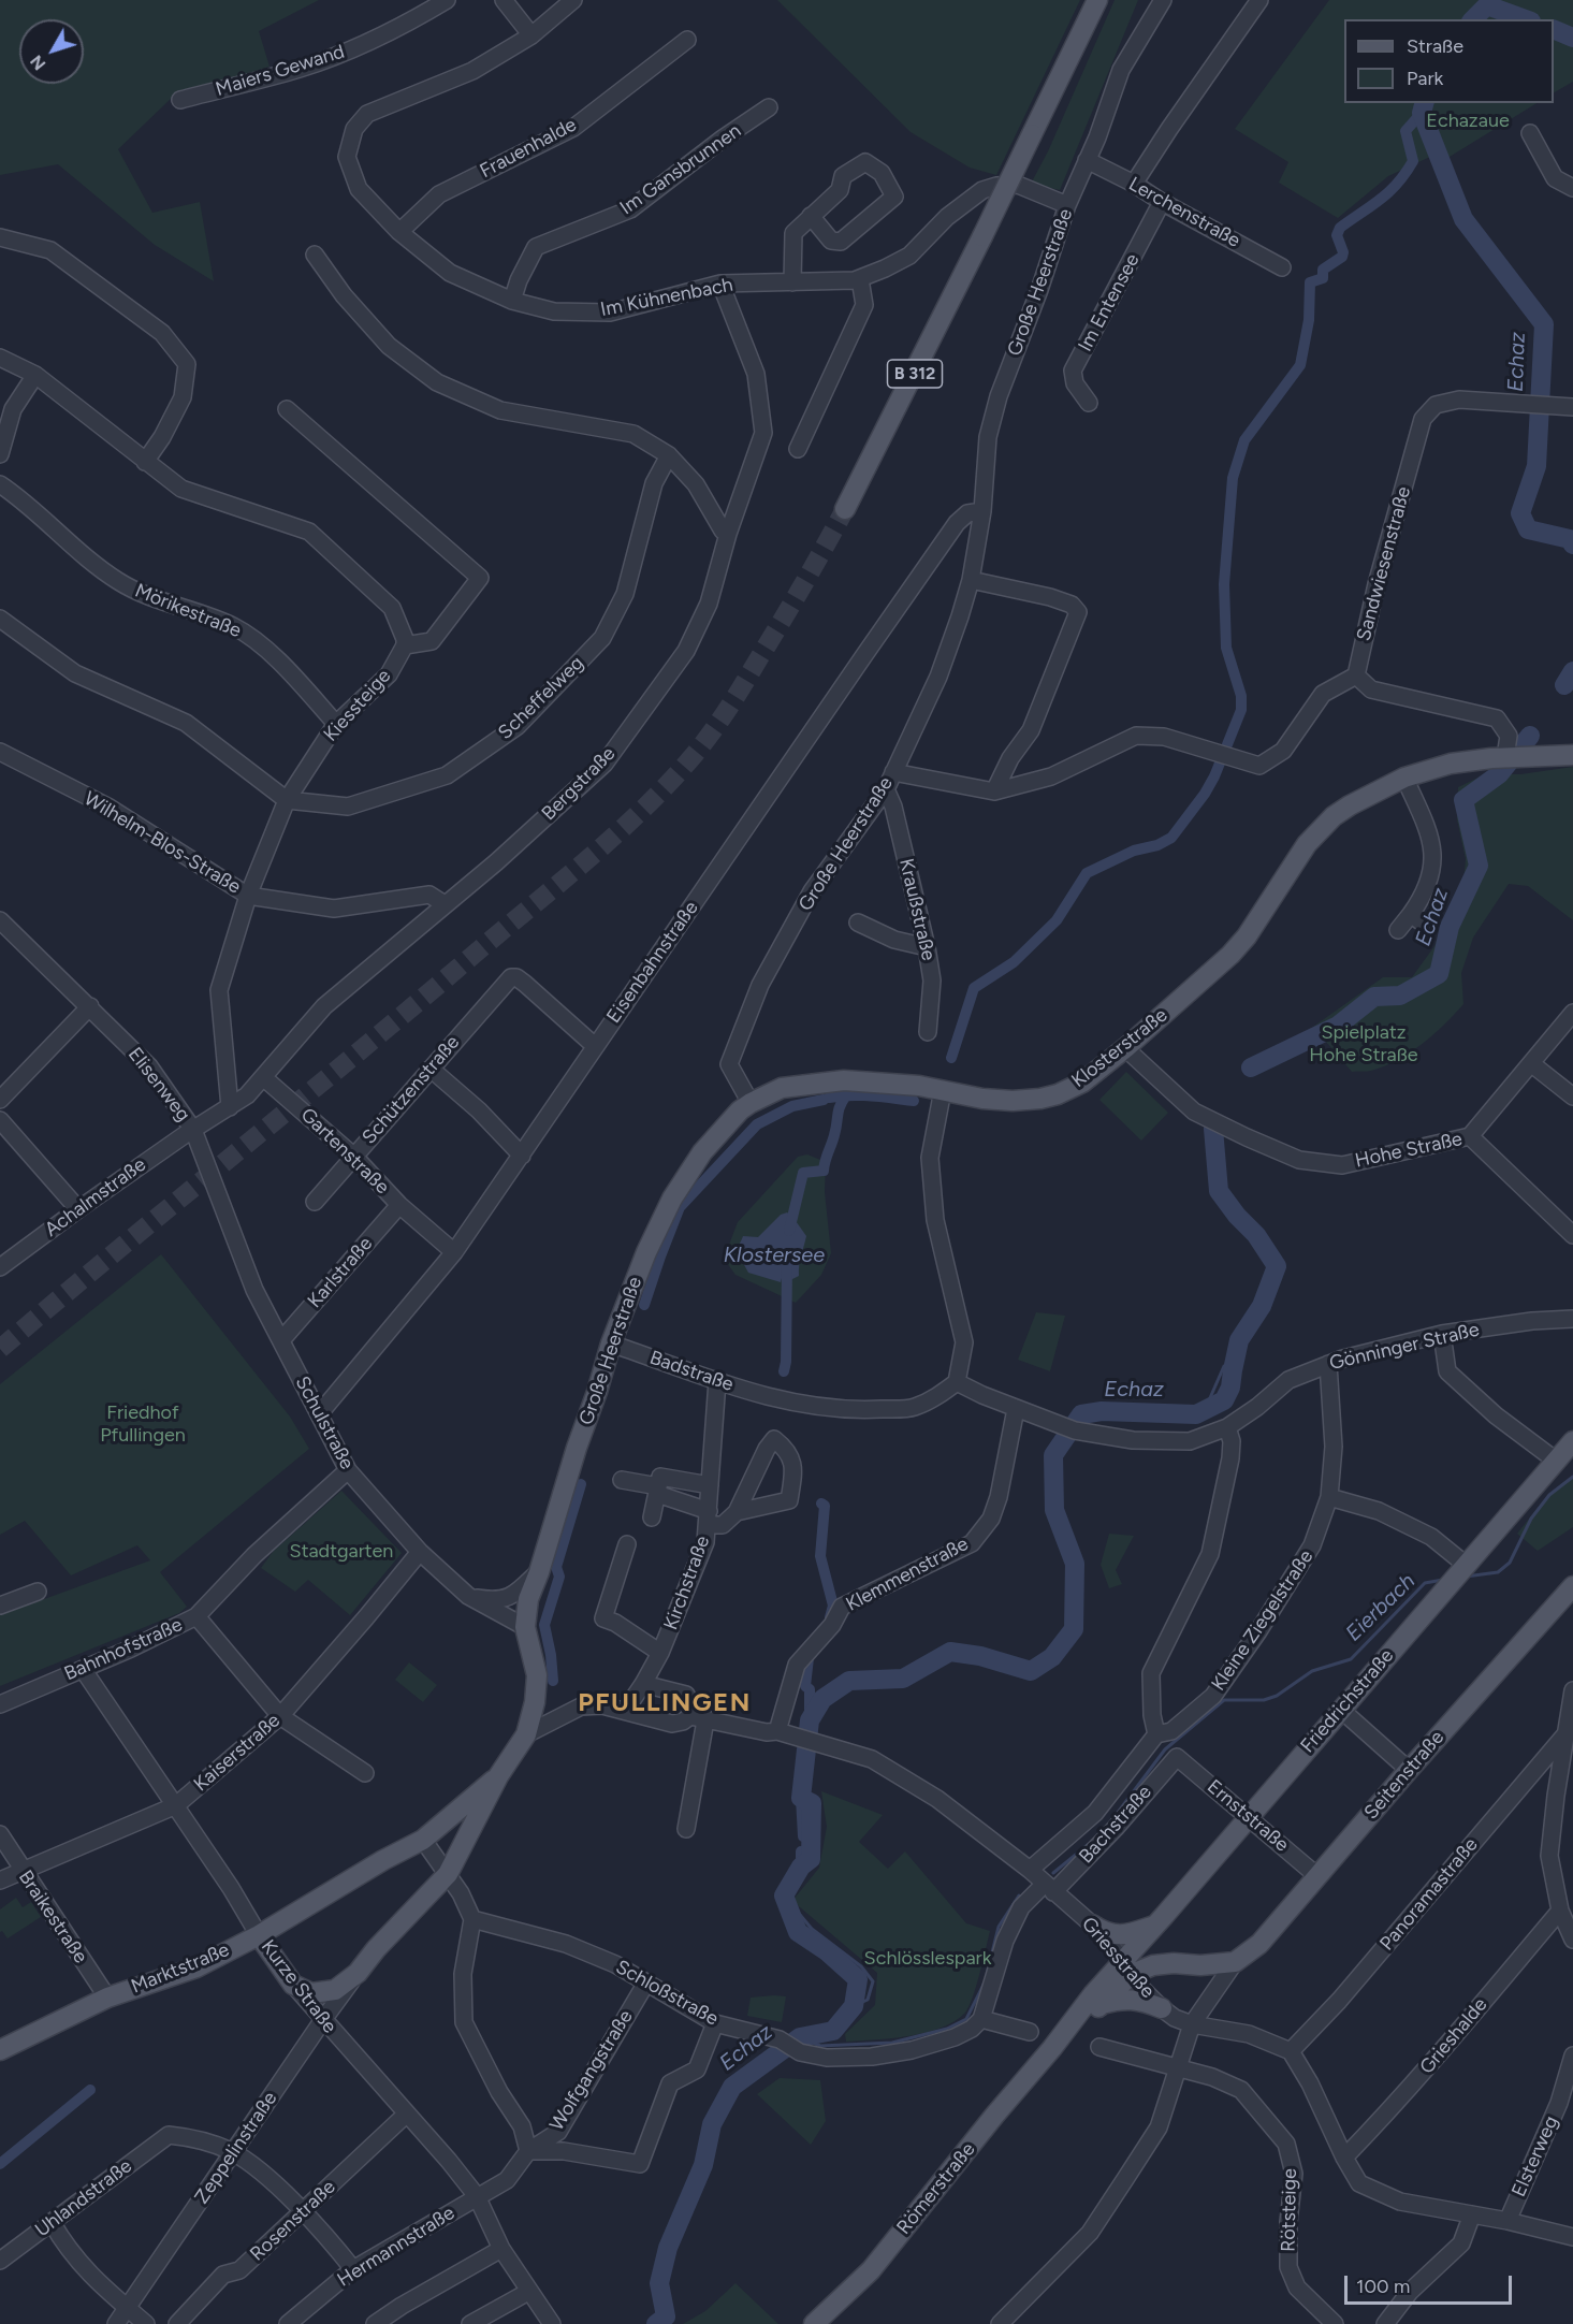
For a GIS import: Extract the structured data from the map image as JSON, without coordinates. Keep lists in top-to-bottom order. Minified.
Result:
{"streets":{"main road":["Große Heerstraße","B 312","Klosterstraße","Friedrichstraße","Seitenstraße","Marktstraße","Kurze Straße","Zeppelinstraße","Römerstraße"],"street":["Maiers Gewand","Frauenhalde","Im Gansbrunnen","Lerchenstraße","Im Kühnenbach","Im Entensee","Sandwiesenstraße","Mörikestraße","Scheffelweg","Kiessteige","Bergstraße","Wilhelm-Blos-Straße","Kraußstraße","Eisenbahnstraße","Elisenweg","Schützenstraße","Hohe Straße","Gartenstraße","Achalmstraße","Karlstraße","Gönninger Straße","Badstraße","Schulstraße","Klemmenstraße","Kirchstraße","Kleine Ziegelstraße","Bahnhofstraße","Kaiserstraße","Ernststraße","Bachstraße","Panoramastraße","Braikestraße","Griesstraße","Schloßstraße","Grieshalde","Wolfgangstraße","Elsterweg","Uhlandstraße","Rötsteige","Rosenstraße","Hermannstraße"]},"crossings":[["Frauenhalde","Im Kühnenbach"],["Im Gansbrunnen","Im Kühnenbach"],["Lerchenstraße","Große Heerstraße"],["Lerchenstraße","Im Entensee"],["Große Heerstraße","Im Kühnenbach"],["Große Heerstraße","Kraußstraße"],["Große Heerstraße","Eisenbahnstraße"],["Große Heerstraße","Klosterstraße"],["Große Heerstraße","Badstraße"],["Große Heerstraße","Schulstraße"],["Im Kühnenbach","Bergstraße"],["Mörikestraße","Kiessteige"],["Scheffelweg","Kiessteige"],["Kiessteige","Bergstraße"],["Kiessteige","Wilhelm-Blos-Straße"],["Bergstraße","Wilhelm-Blos-Straße"],["Bergstraße","Elisenweg"],["Bergstraße","Gartenstraße"],["Bergstraße","Achalmstraße"],["Eisenbahnstraße","Schützenstraße"],["Eisenbahnstraße","Gartenstraße"],["Eisenbahnstraße","Schulstraße"],["Klosterstraße","Hohe Straße"],["Elisenweg","Achalmstraße"],["Elisenweg","Schulstraße"],["Schützenstraße","Gartenstraße"],["Gartenstraße","Karlstraße"],["Karlstraße","Schulstraße"],["Gönninger Straße","Badstraße"],["Gönninger Straße","Klemmenstraße"],["Gönninger Straße","Kleine Ziegelstraße"],["Badstraße","Kirchstraße"],["Schulstraße","Bahnhofstraße"],["Schulstraße","Kaiserstraße"],["Klemmenstraße","Griesstraße"],["Bahnhofstraße","Kurze Straße"],["Friedrichstraße","Ernststraße"],["Friedrichstraße","Griesstraße"],["Friedrichstraße","Römerstraße"],["Kaiserstraße","Braikestraße"],["Kaiserstraße","Kurze Straße"],["Seitenstraße","Ernststraße"],["Seitenstraße","Griesstraße"],["Seitenstraße","Rötsteige"],["Ernststraße","Bachstraße"],["Bachstraße","Griesstraße"],["Panoramastraße","Griesstraße"],["Braikestraße","Marktstraße"],["Griesstraße","Römerstraße"],["Marktstraße","Kurze Straße"],["Marktstraße","Zeppelinstraße"],["Kurze Straße","Zeppelinstraße"],["Kurze Straße","Rosenstraße"],["Kurze Straße","Hermannstraße"],["Schloßstraße","Wolfgangstraße"],["Wolfgangstraße","Hermannstraße"],["Zeppelinstraße","Uhlandstraße"]],"districts":["PFULLINGEN"],"water":["Echaz","Klostersee","Eierbach"],"parks":["Echazaue","Spielplatz Hohe Straße","Friedhof Pfullingen","Stadtgarten","Schlösslespark"],"legend":["Straße","Park"],"scale_bar":"100 m","north":"bottom left"}
